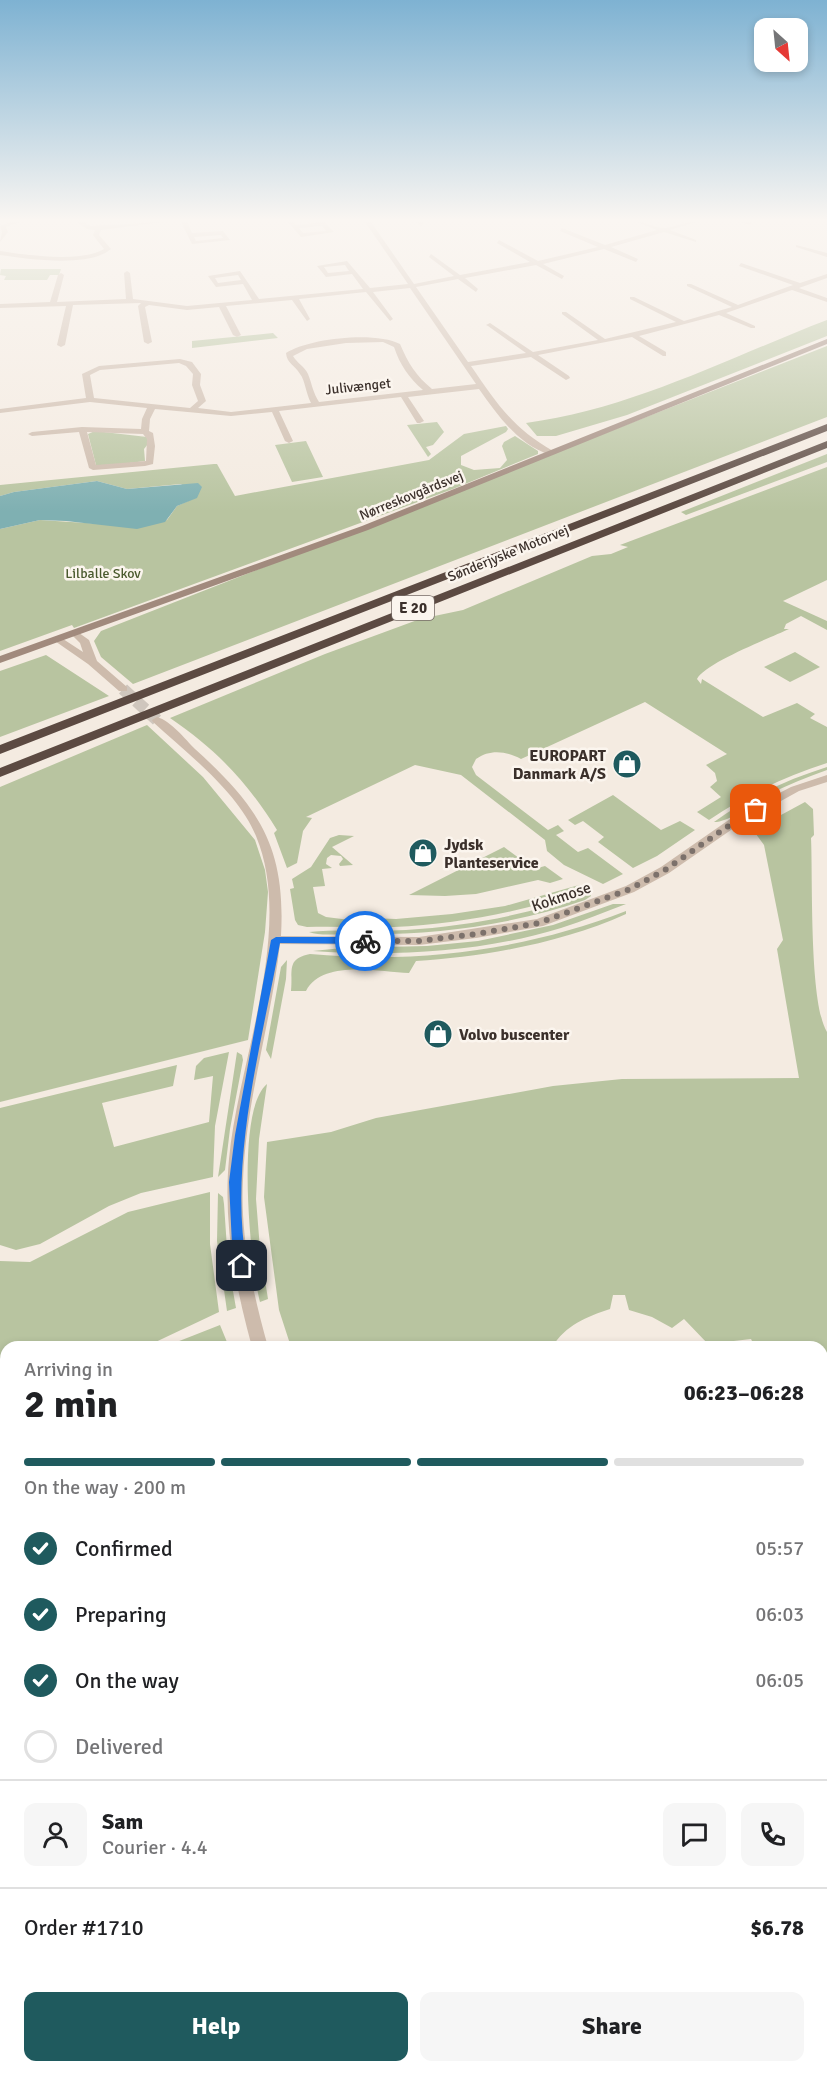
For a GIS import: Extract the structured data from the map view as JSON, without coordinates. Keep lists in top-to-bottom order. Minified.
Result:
{"streets":{"highway":["Sønderjyske Motorvej","E 20"],"street":["Julivænget","Nørreskovgårdsvej","Kokmose"]},"parks":["Lilballe Skov"],"places":{"shop":["EUROPART Danmark A/S","Jydsk Planteservice","Volvo buscenter"]},"north":"bottom right","page":{"heading":["2 min","Arriving in","06:23–06:28"],"panel":["Sam","Courier · 4.4","Order #1710","$6.78"],"bar":"On the way · 200 m","list":[["Confirmed","05:57"],["Preparing","06:03"],["On the way","06:05"],"Delivered"],"buttons":["Help","Share"]}}
